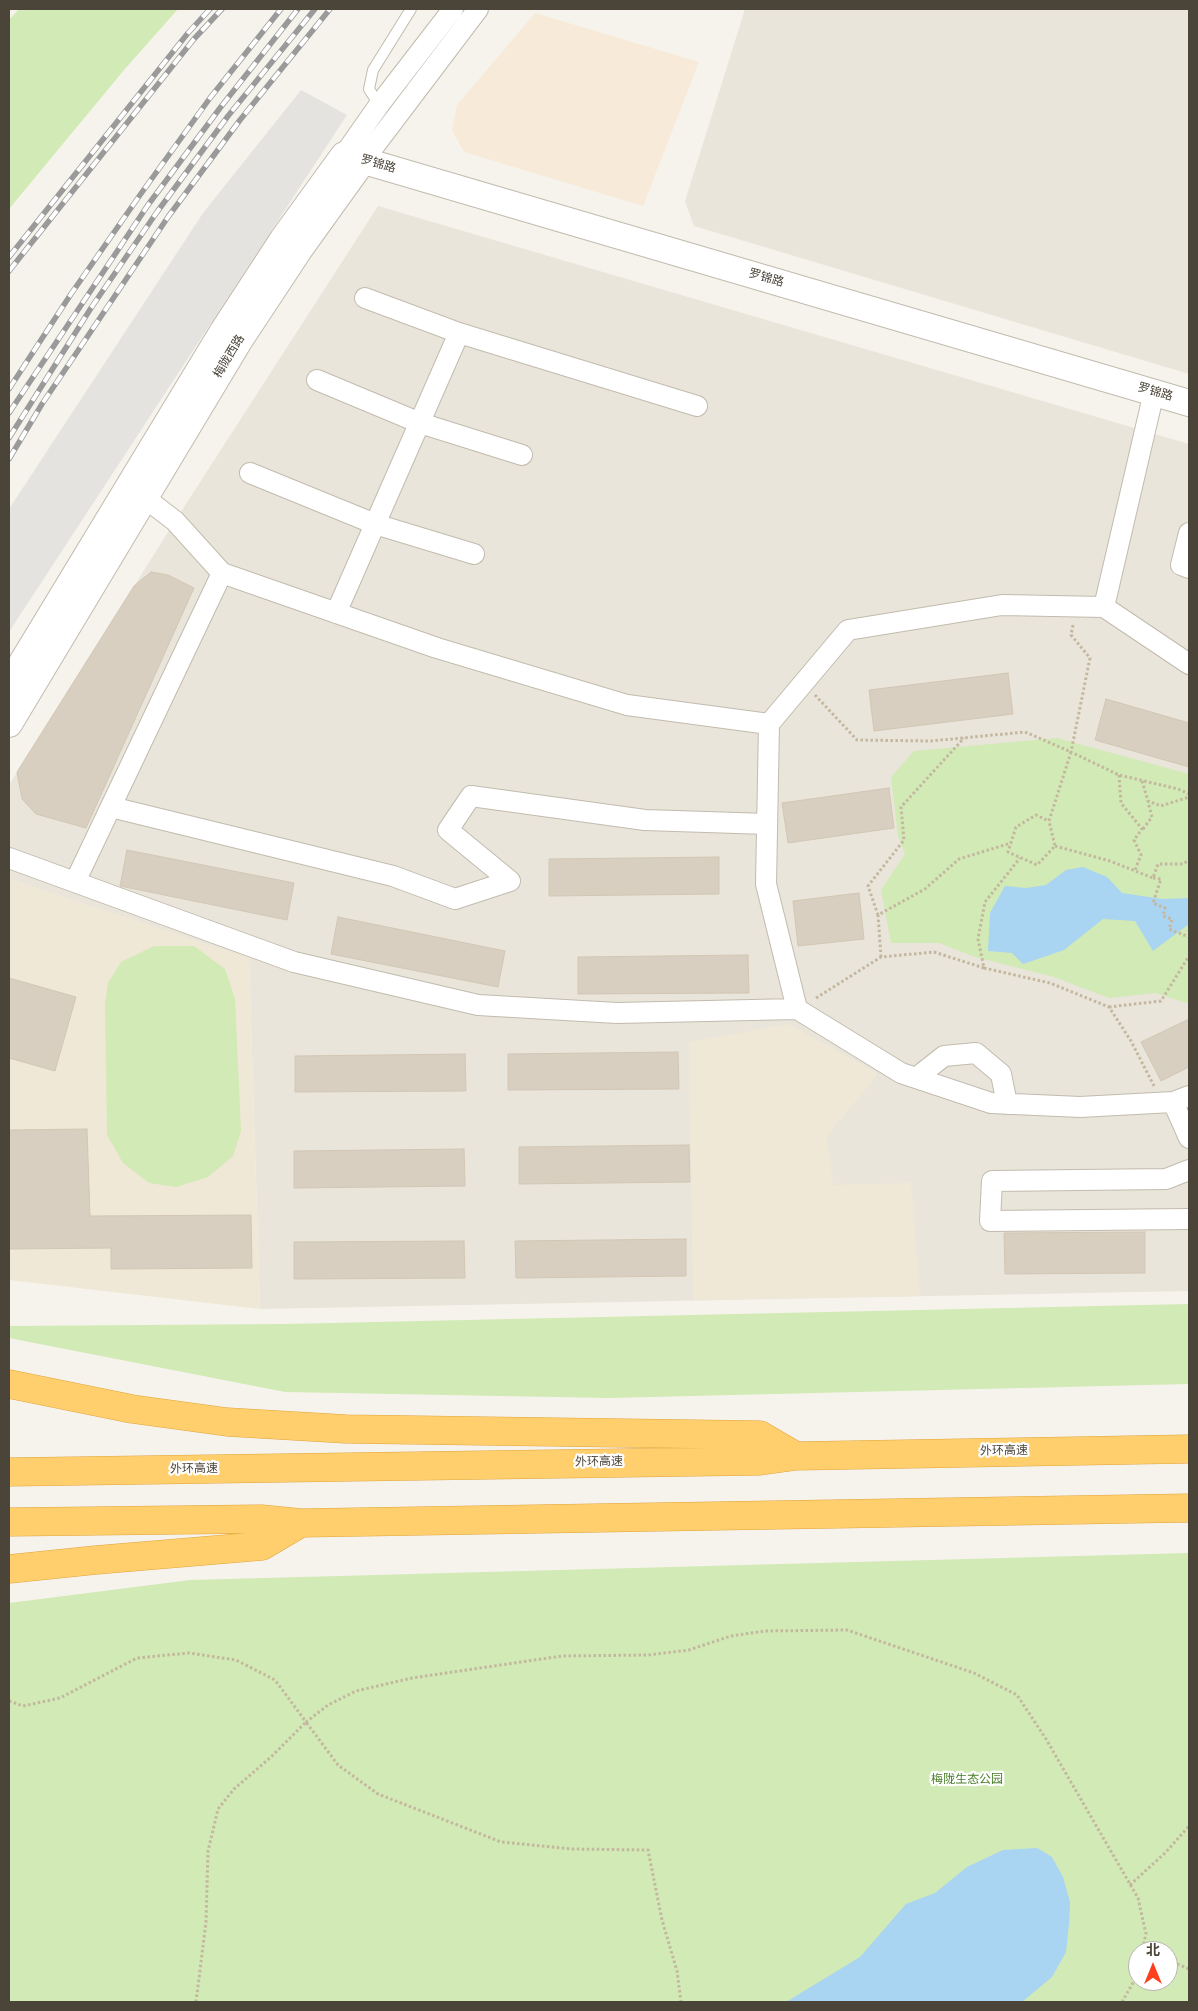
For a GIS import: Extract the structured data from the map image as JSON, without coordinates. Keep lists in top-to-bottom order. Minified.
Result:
{"streets":{"highway":["外环高速"],"street":["罗锦路","梅陇西路"]},"crossings":[["罗锦路","梅陇西路"]],"parks":["梅陇生态公园"],"north":"top"}
